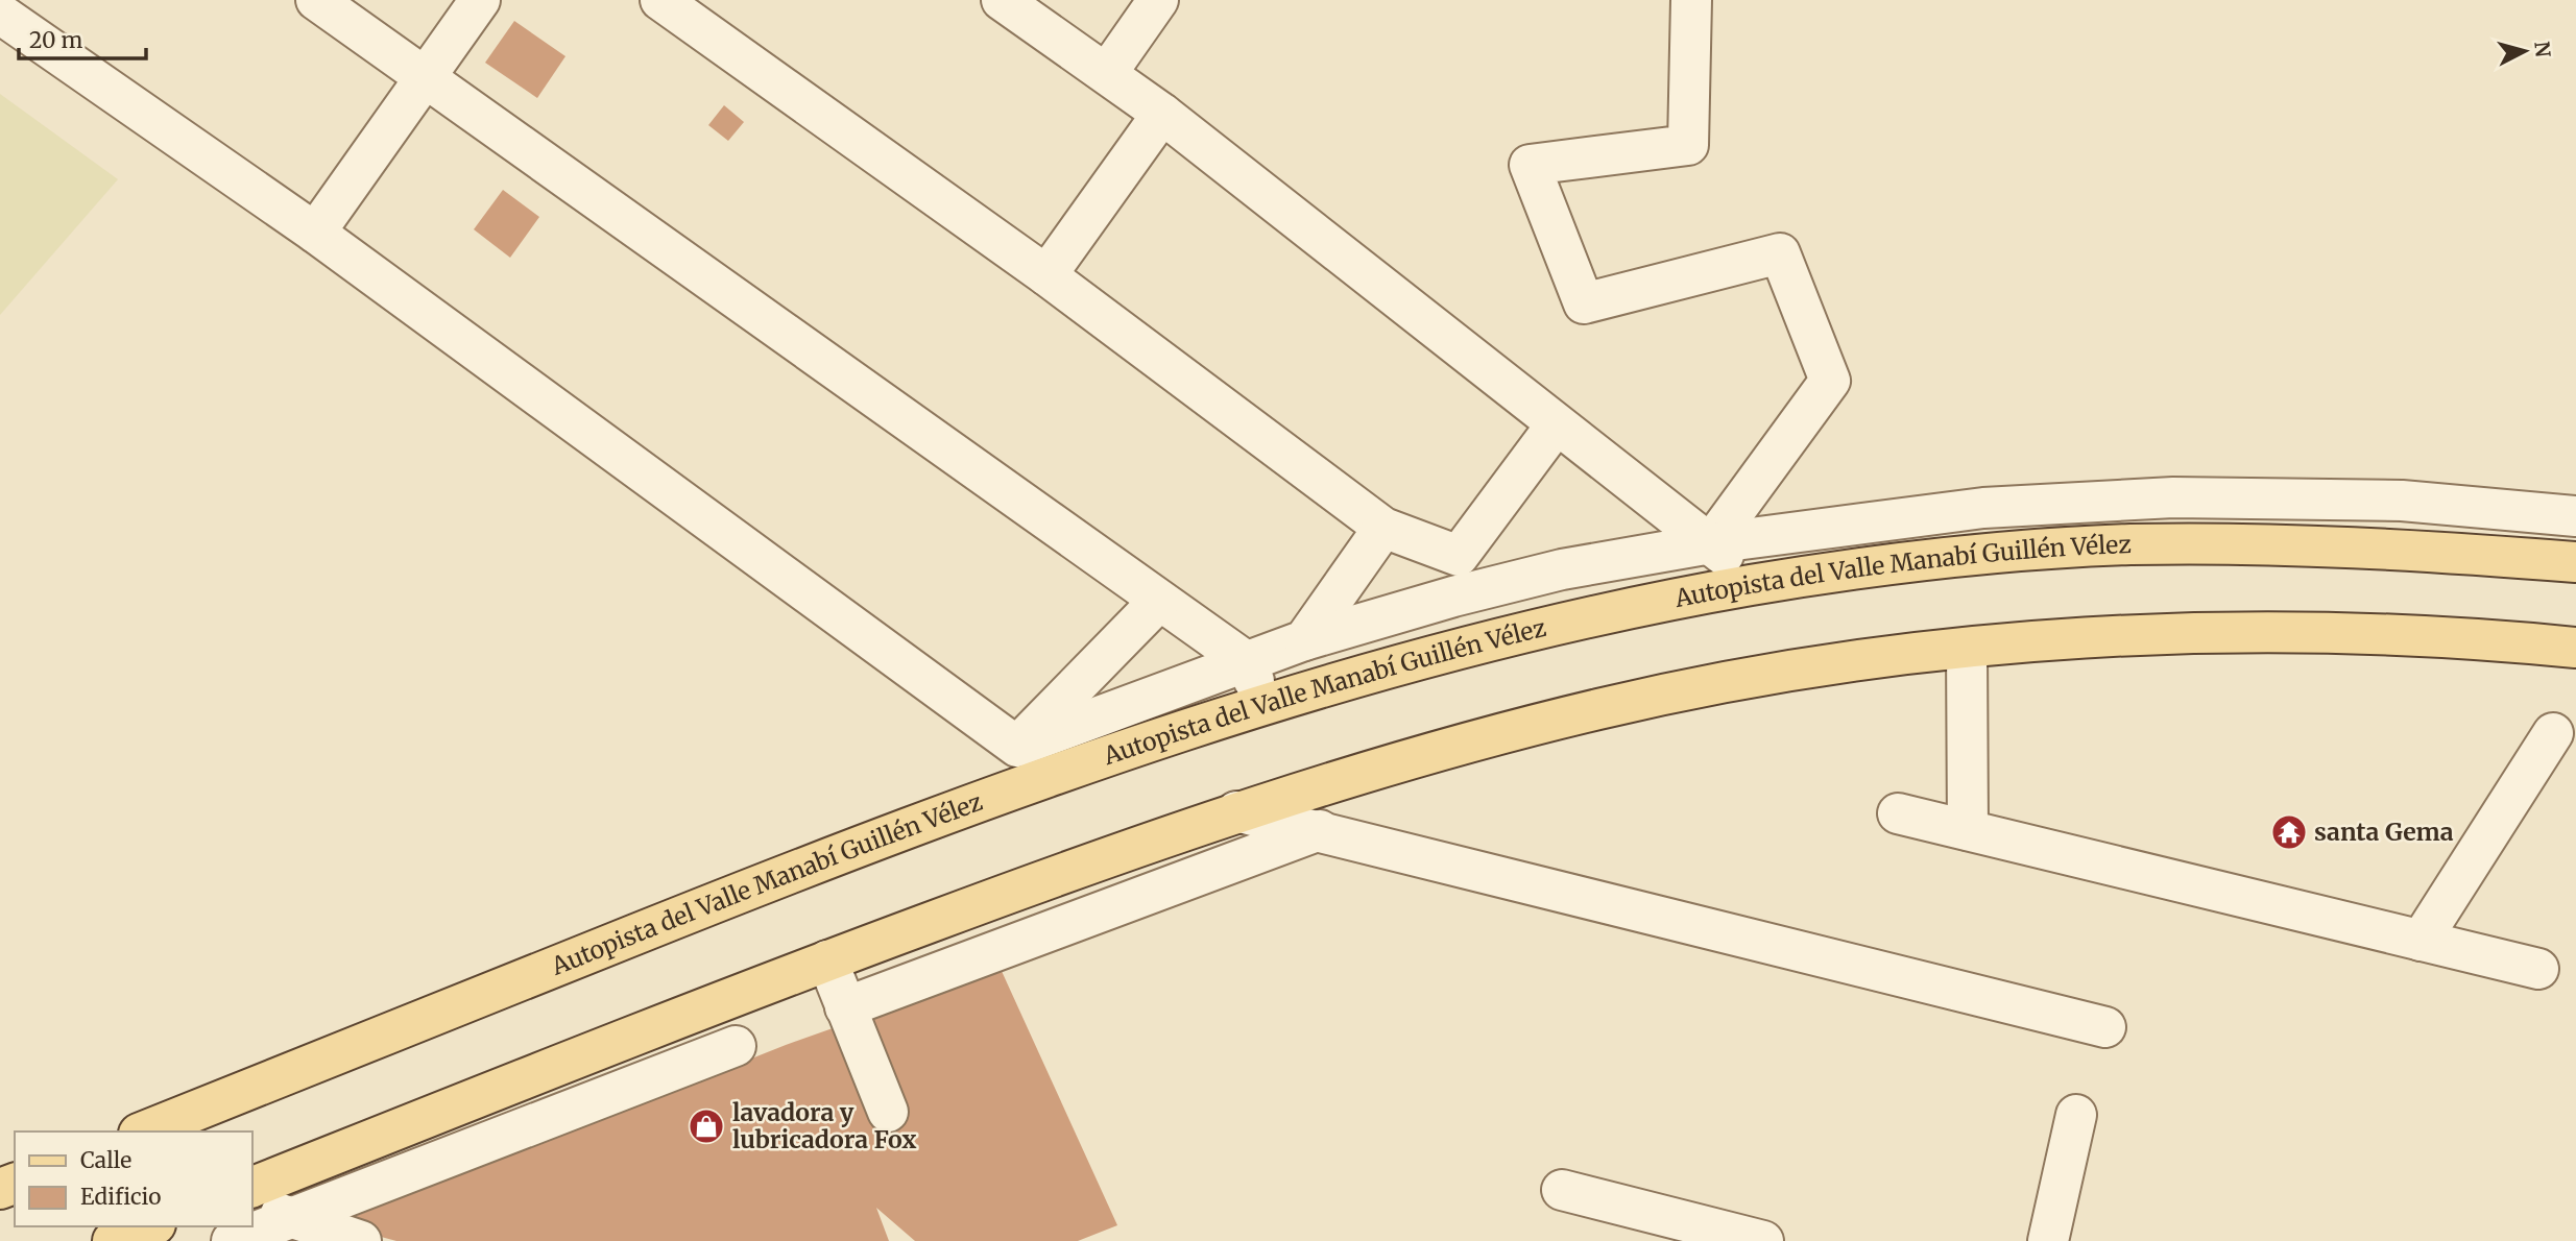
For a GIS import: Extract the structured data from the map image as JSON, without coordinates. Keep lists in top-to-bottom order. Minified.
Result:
{"streets":{"main road":["Autopista del Valle Manabí Guillén Vélez"]},"places":{"temple":["santa Gema"],"shop":["lavadora y lubricadora Fox"]},"legend":["Calle","Edificio"],"scale_bar":"20 m","north":"right"}
